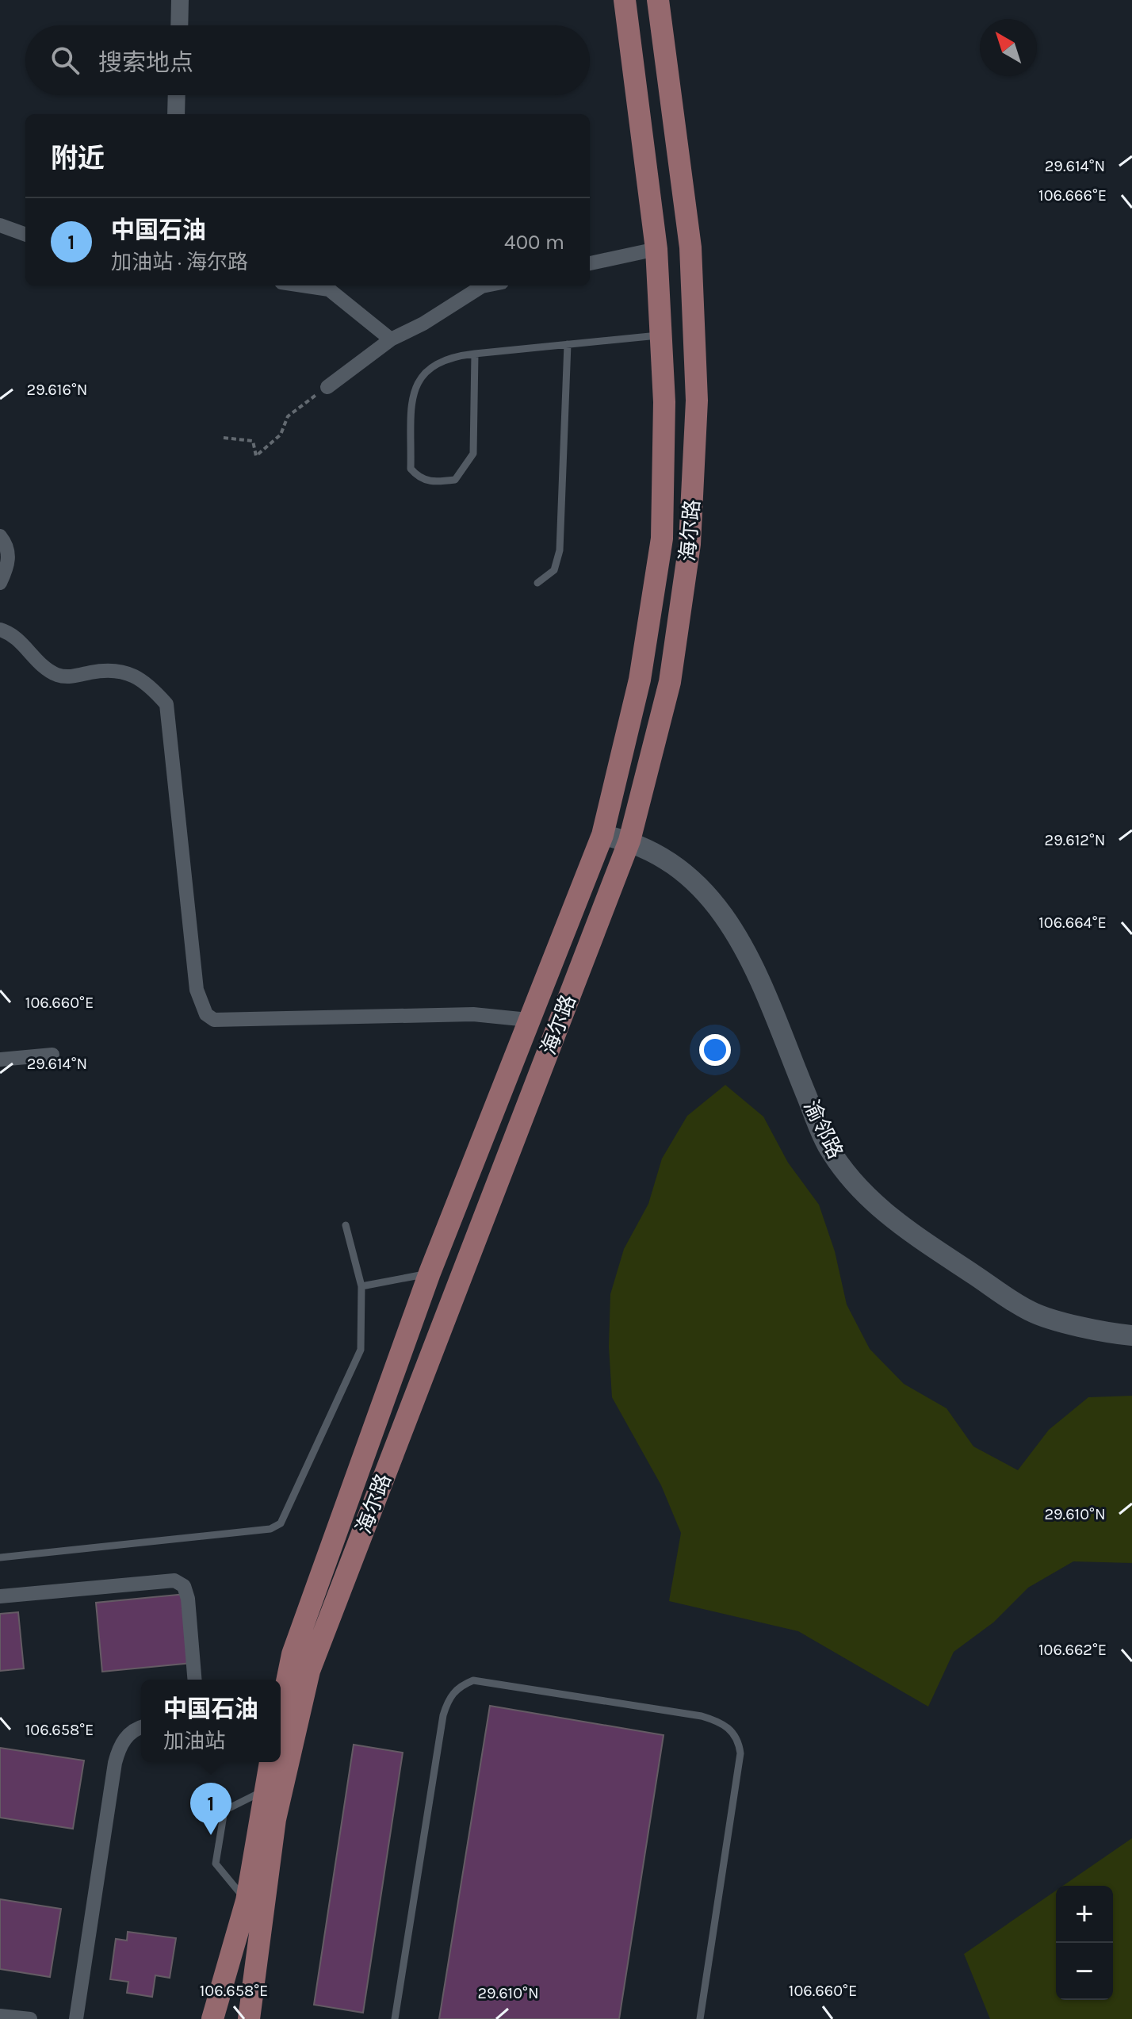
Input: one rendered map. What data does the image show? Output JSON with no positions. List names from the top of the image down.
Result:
{
  "streets": {
    "main road": ["海尔路", "渝邻路"]
  },
  "crossings": [
    ["海尔路", "渝邻路"]
  ],
  "north": "top left",
  "page": {
    "search": "搜索地点",
    "heading": "附近",
    "list": [
      {
        "mark": "1",
        "name": "中国石油",
        "note": "加油站 · 海尔路",
        "value": "400 m"
      }
    ],
    "popup": ["中国石油", "加油站"],
    "pins": "1",
    "map_buttons": ["+", "−"]
  },
  "coordinates": [
    "29.614°N",
    "106.666°E",
    "29.616°N",
    "29.612°N",
    "106.664°E",
    "106.660°E",
    "29.610°N",
    "106.662°E",
    "106.658°E"
  ]
}
